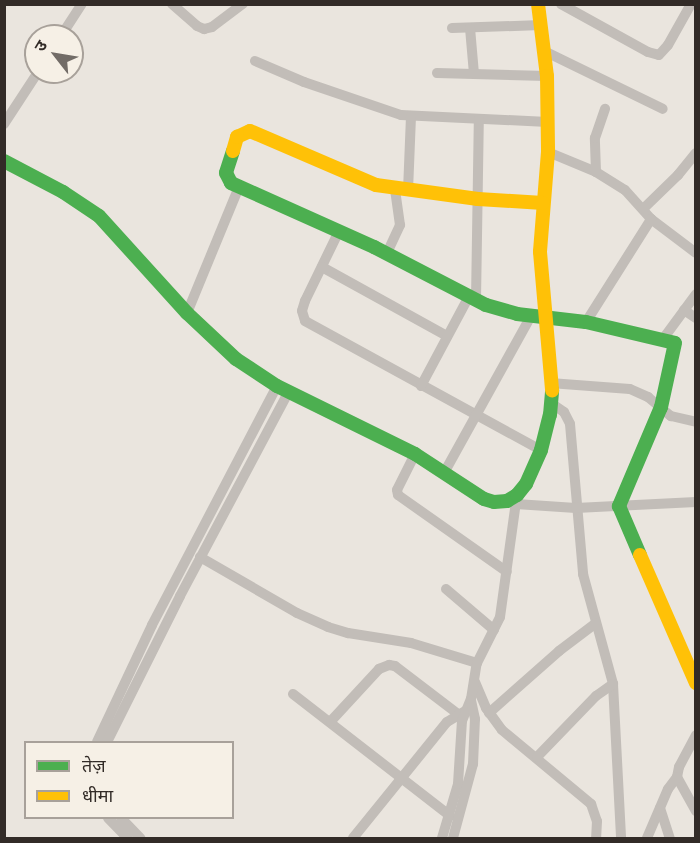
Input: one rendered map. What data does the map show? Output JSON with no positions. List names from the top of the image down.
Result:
{
  "legend": ["तेज़", "धीमा"],
  "north": "top left"
}
